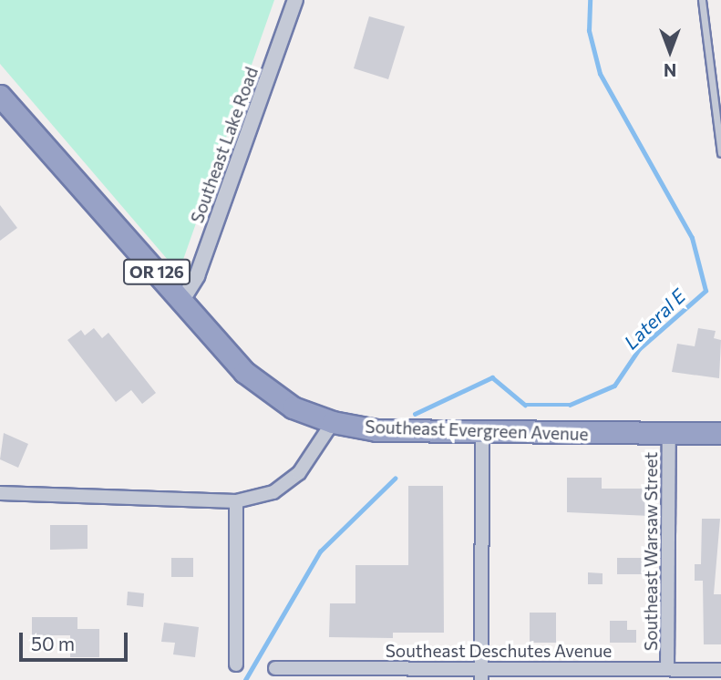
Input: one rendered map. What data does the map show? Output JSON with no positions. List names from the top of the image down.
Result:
{
  "streets": {
    "highway": ["OR 126", "Southeast Evergreen Avenue"],
    "street": ["Southeast Lake Road", "Southeast Warsaw Street", "Southeast Deschutes Avenue"]
  },
  "crossings": [
    ["Southeast Lake Road", "OR 126"],
    ["OR 126", "Southeast Evergreen Avenue"],
    ["Southeast Evergreen Avenue", "Southeast Warsaw Street"],
    ["Southeast Warsaw Street", "Southeast Deschutes Avenue"]
  ],
  "water": ["Lateral E"],
  "scale_bar": "50 m",
  "north": "bottom"
}
